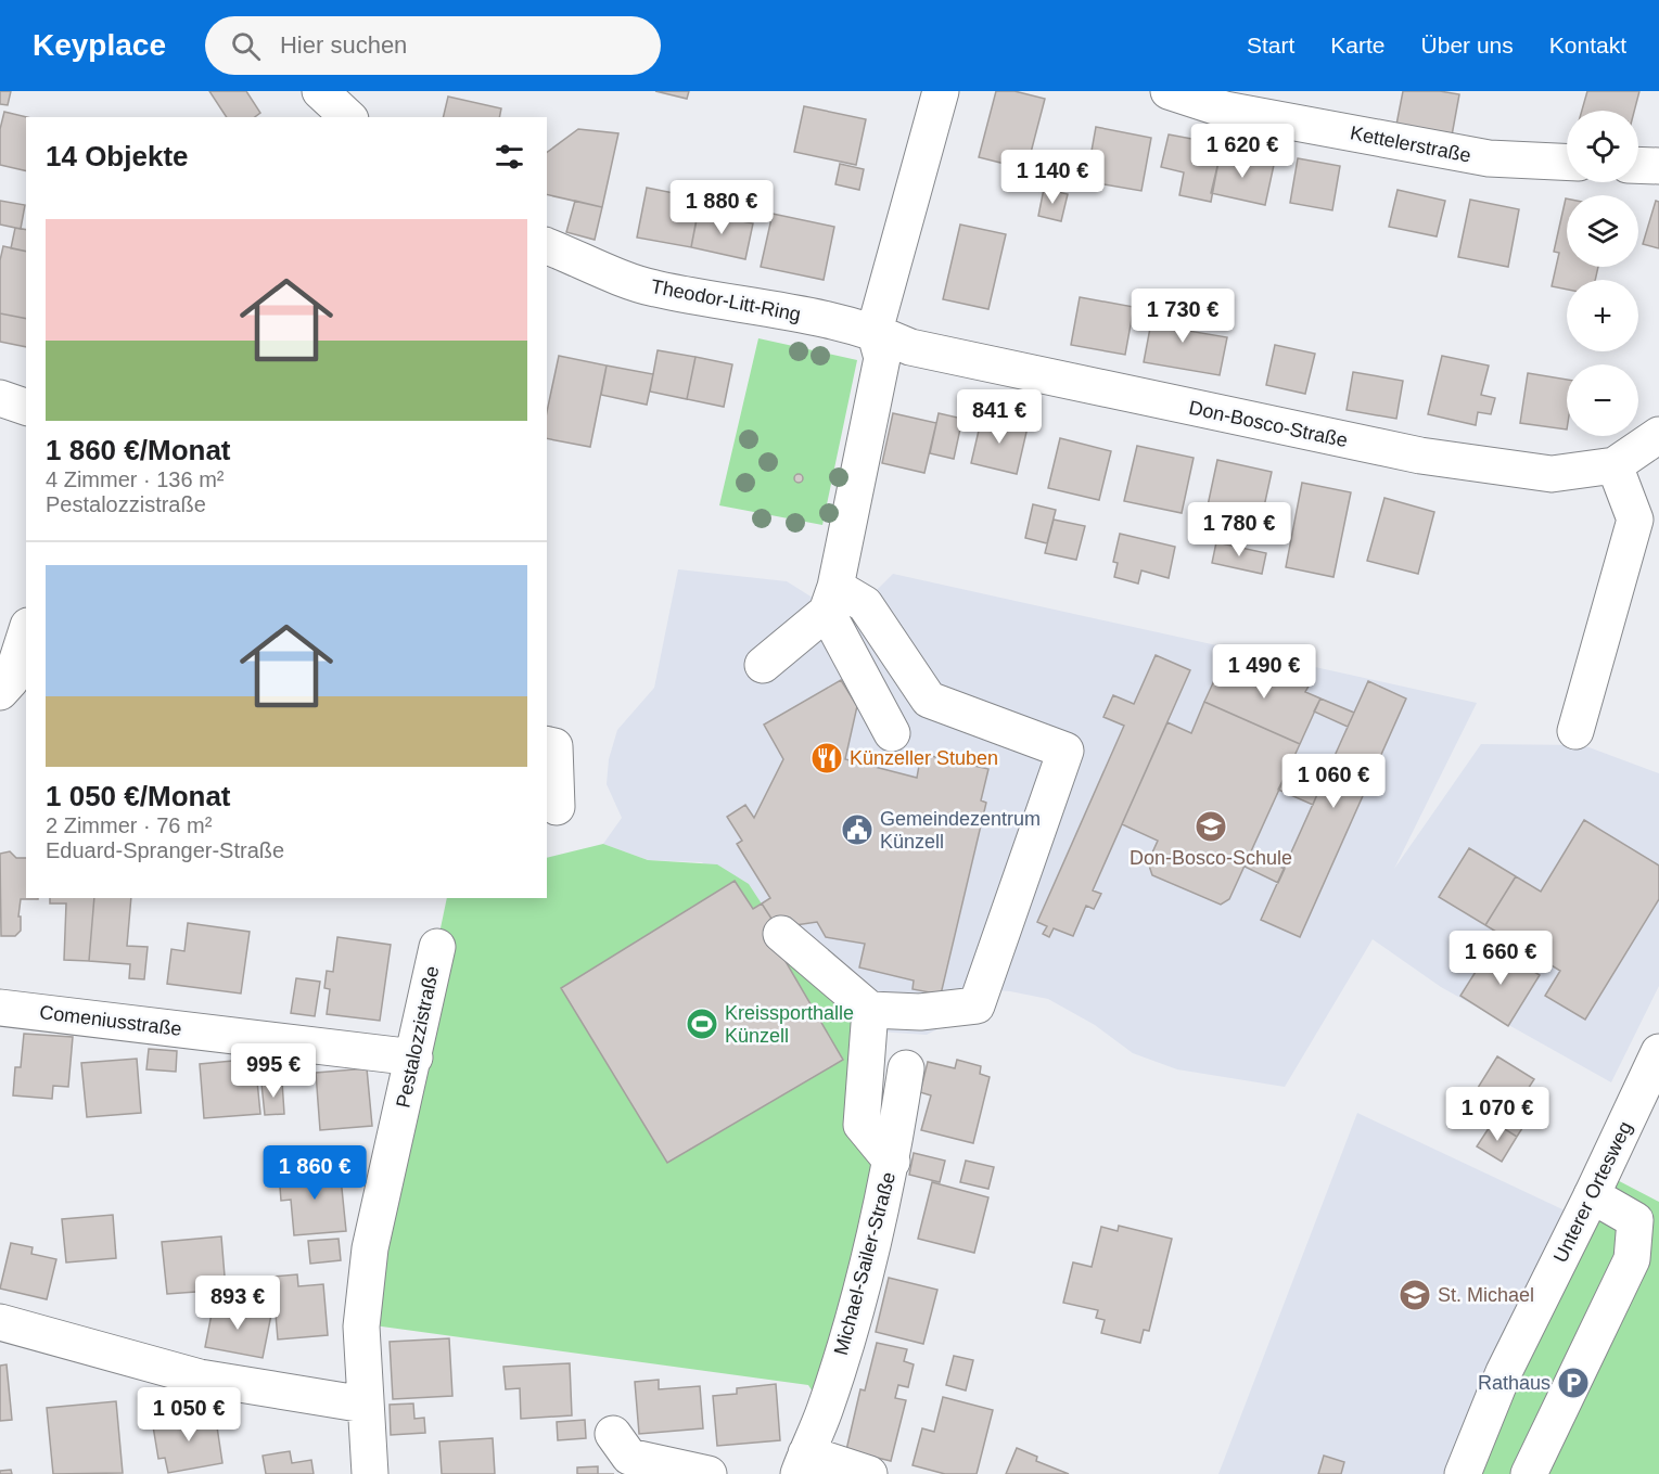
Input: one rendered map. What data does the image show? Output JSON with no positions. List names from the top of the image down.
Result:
{
  "streets": {
    "street": [
      "Kettelerstraße",
      "Theodor-Litt-Ring",
      "Don-Bosco-Straße",
      "Comeniusstraße",
      "Pestalozzistraße",
      "Unterer Ortesweg",
      "Michael-Sailer-Straße"
    ]
  },
  "crossings": [
    ["Theodor-Litt-Ring", "Don-Bosco-Straße"],
    ["Comeniusstraße", "Pestalozzistraße"]
  ],
  "places": {
    "restaurant": ["Künzeller Stuben"],
    "school or university": ["Don-Bosco-Schule", "St. Michael"],
    "public building": ["Gemeindezentrum Künzell"],
    "sports": ["Kreissporthalle Künzell"],
    "parking": ["Rathaus"]
  },
  "page": {
    "header": "Keyplace",
    "search": "Hier suchen",
    "nav": [
      "Start",
      "Karte",
      "Über uns",
      "Kontakt"
    ],
    "map_buttons": ["+", "−"],
    "heading": "14 Objekte",
    "price": [
      "1 620 €",
      "1 140 €",
      "1 880 €",
      "1 730 €",
      "841 €",
      "1 780 €",
      "1 490 €",
      "1 060 €",
      "1 660 €",
      "995 €",
      "1 070 €",
      "1 860 €",
      "893 €",
      "1 050 €"
    ],
    "list": [
      {
        "name": "1 860 €/Monat",
        "note": "4 Zimmer · 136 m² · Pestalozzistraße"
      },
      {
        "name": "1 050 €/Monat",
        "note": "2 Zimmer · 76 m² · Eduard-Spranger-Straße"
      }
    ]
  }
}
